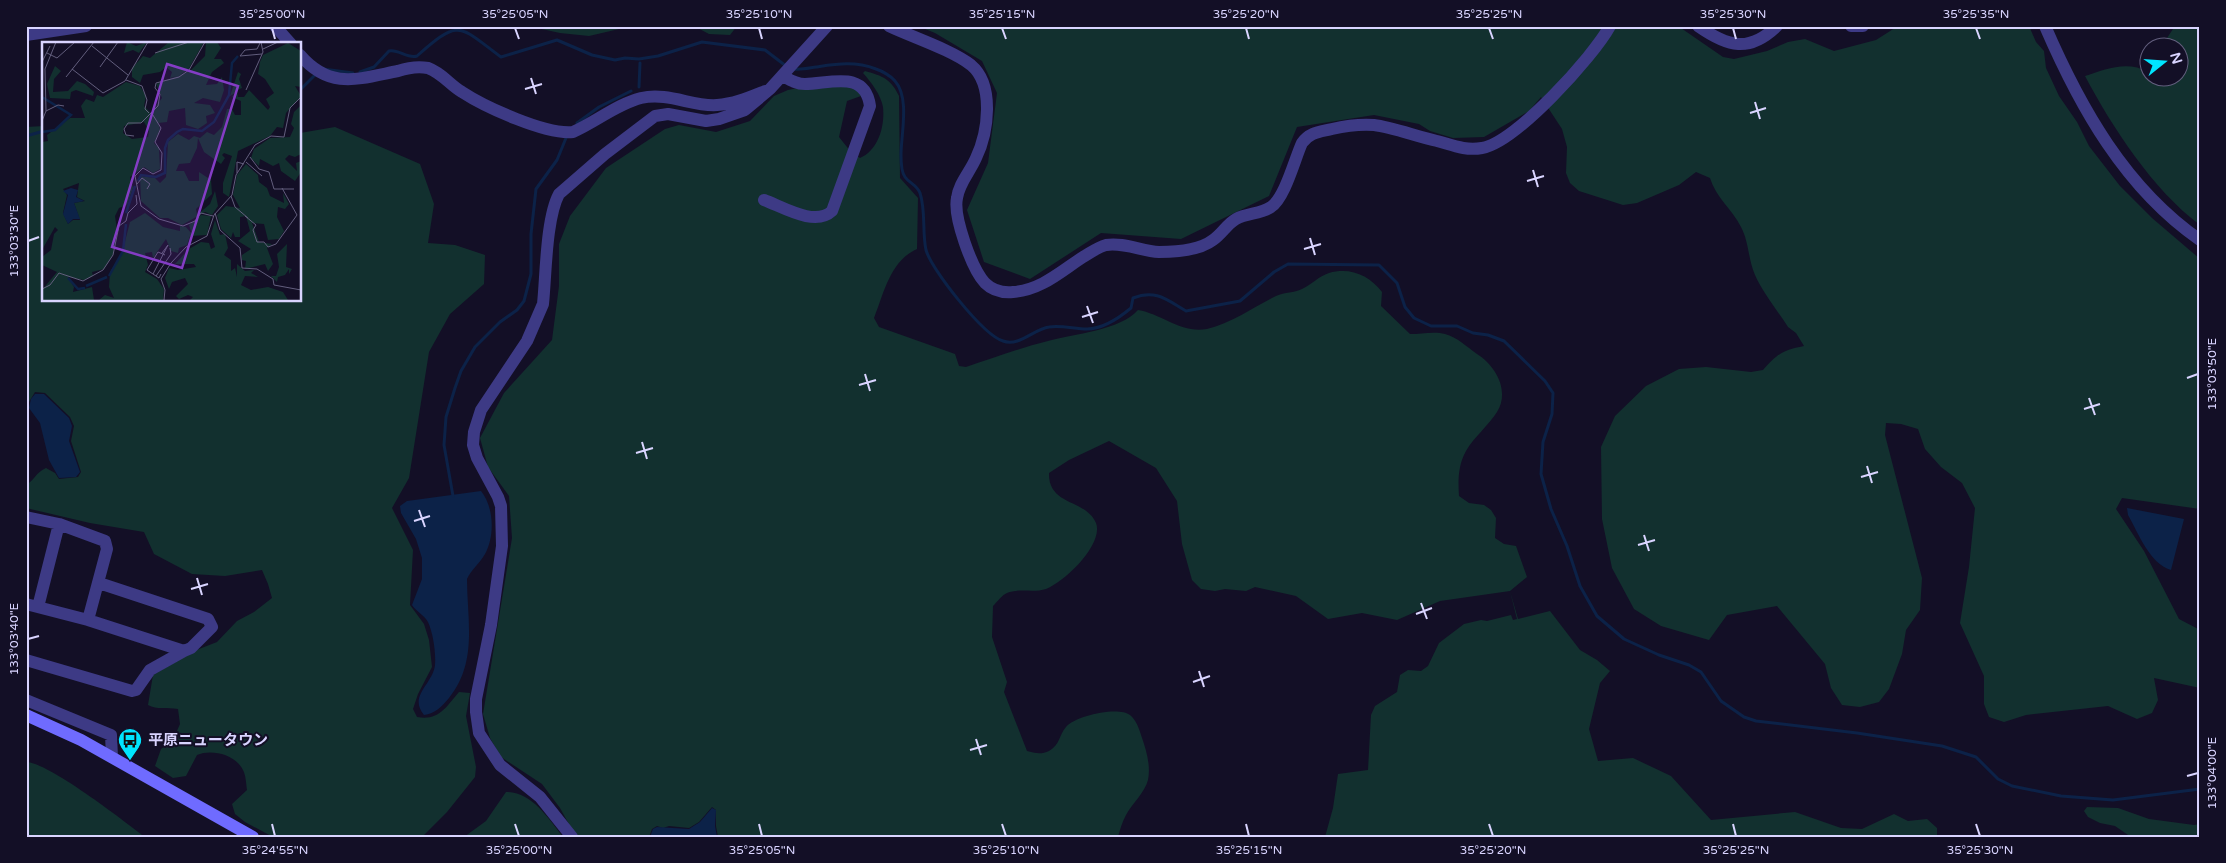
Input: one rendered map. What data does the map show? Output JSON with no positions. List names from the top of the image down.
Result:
{
  "places": {
    "bus stop": ["平原ニュータウン"]
  },
  "north": "right",
  "coordinates": [
    "35°25'00\"N",
    "35°25'05\"N",
    "35°25'10\"N",
    "35°25'15\"N",
    "35°25'20\"N",
    "35°25'25\"N",
    "35°25'30\"N",
    "35°25'35\"N",
    "133°03'30\"E",
    "133°03'50\"E",
    "133°03'40\"E",
    "133°04'00\"E",
    "35°24'55\"N"
  ]
}
